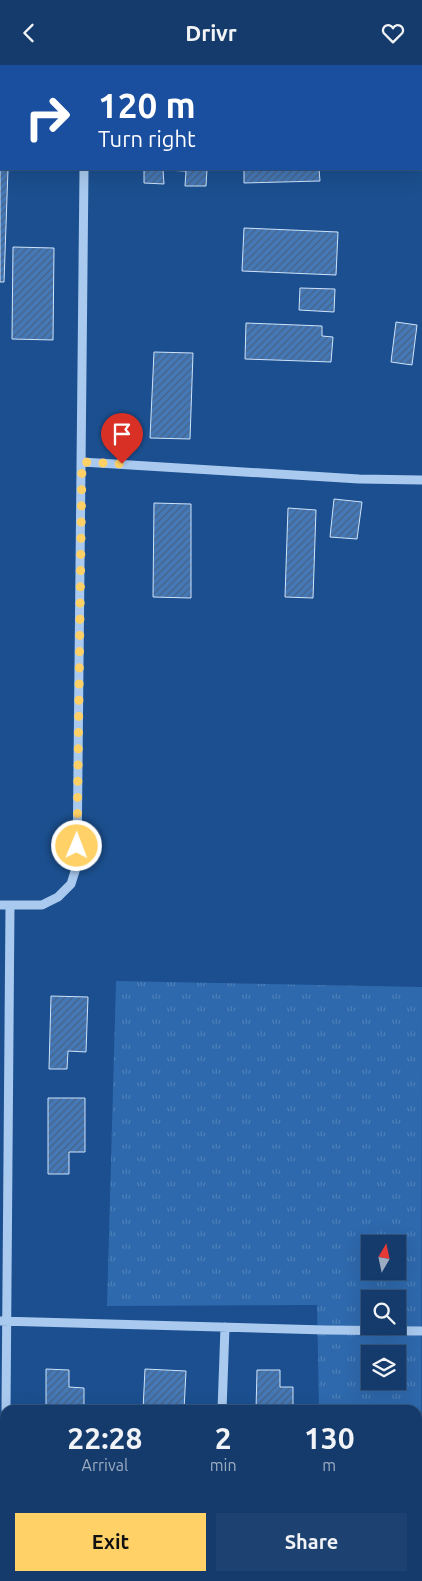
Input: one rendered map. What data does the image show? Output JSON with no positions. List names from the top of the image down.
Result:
{
  "north": "top",
  "page": {
    "header": "Drivr",
    "turn": ["120 m", "Turn right"],
    "eta": [
      "22:28",
      "Arrival",
      "2",
      "min",
      "130",
      "m"
    ],
    "buttons": ["Exit", "Share"]
  }
}
